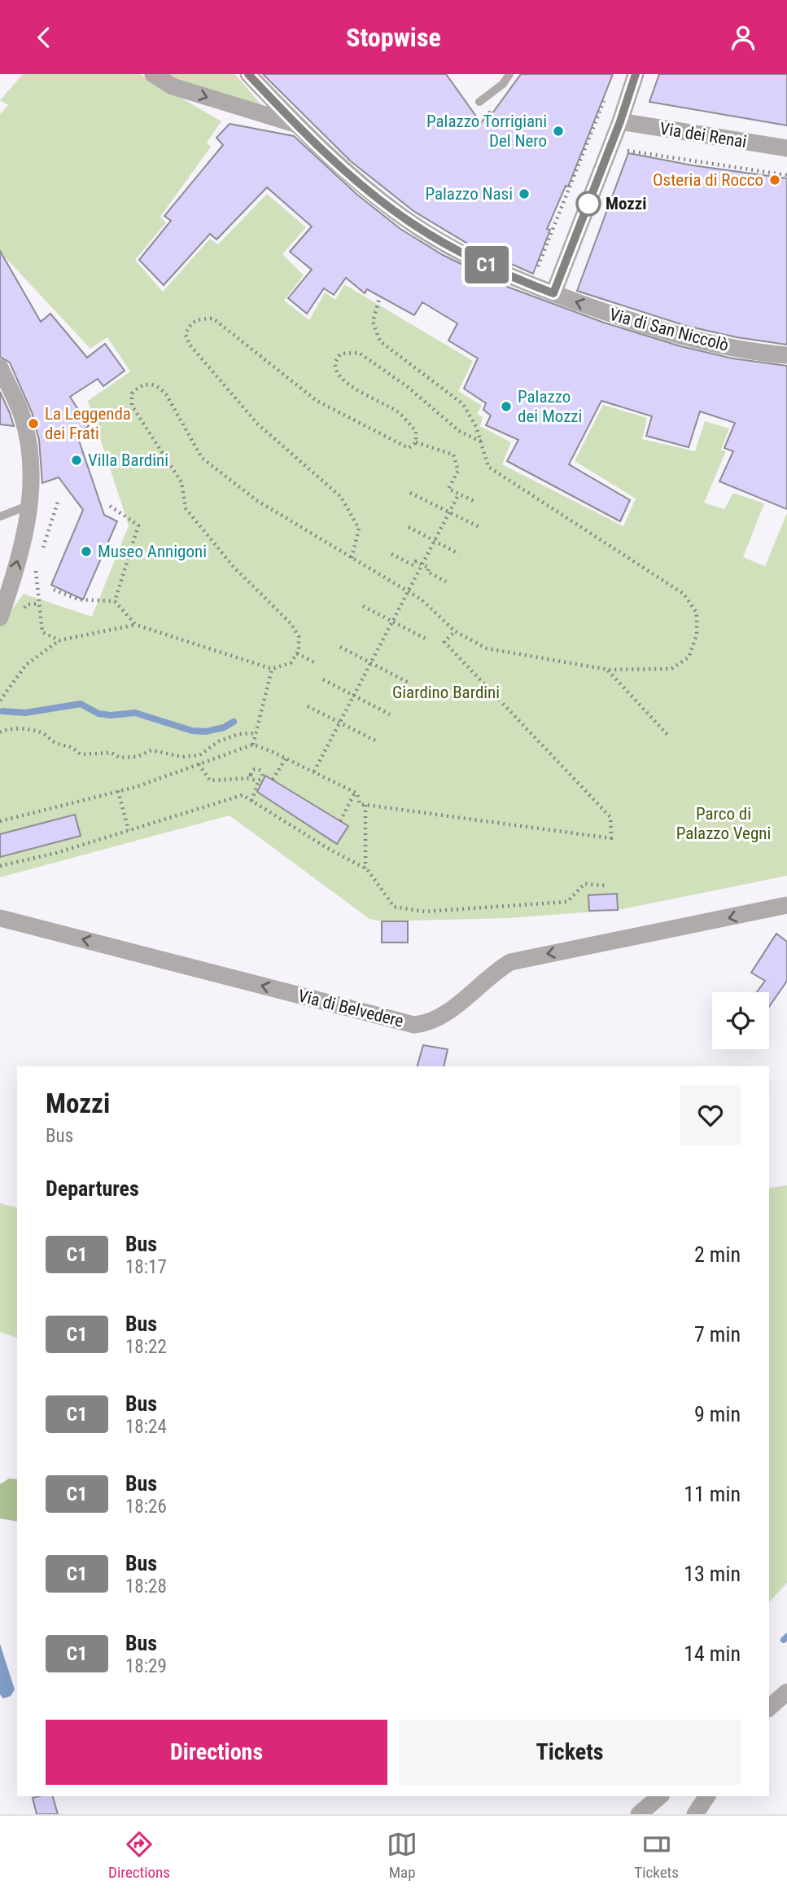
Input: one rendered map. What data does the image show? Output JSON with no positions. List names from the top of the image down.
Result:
{
  "streets": {
    "street": ["Via dei Renai", "Via di San Niccolò", "Via di Belvedere"]
  },
  "one_way": ["Via di San Niccolò", "Via di Belvedere"],
  "parks": ["Giardino Bardini", "Parco di Palazzo Vegni"],
  "places": [
    "Palazzo Torrigiani Del Nero",
    "Osteria di Rocco",
    "Palazzo Nasi",
    "Mozzi",
    "Palazzo dei Mozzi",
    "La Leggenda dei Frati",
    "Villa Bardini",
    "Museo Annigoni"
  ],
  "lines": ["bus line C1"],
  "page": {
    "header": "Stopwise",
    "on_map": "C1",
    "heading": [
      ["Mozzi", "Bus"],
      "Departures"
    ],
    "list": [
      {
        "mark": "C1",
        "name": "Bus",
        "note": "18:17",
        "value": "2 min"
      },
      {
        "mark": "C1",
        "name": "Bus",
        "note": "18:22",
        "value": "7 min"
      },
      {
        "mark": "C1",
        "name": "Bus",
        "note": "18:24",
        "value": "9 min"
      },
      {
        "mark": "C1",
        "name": "Bus",
        "note": "18:26",
        "value": "11 min"
      },
      {
        "mark": "C1",
        "name": "Bus",
        "note": "18:28",
        "value": "13 min"
      },
      {
        "mark": "C1",
        "name": "Bus",
        "note": "18:29",
        "value": "14 min"
      }
    ],
    "buttons": ["Directions", "Tickets"],
    "tabs": ["Directions", "Map", "Tickets"]
  }
}
